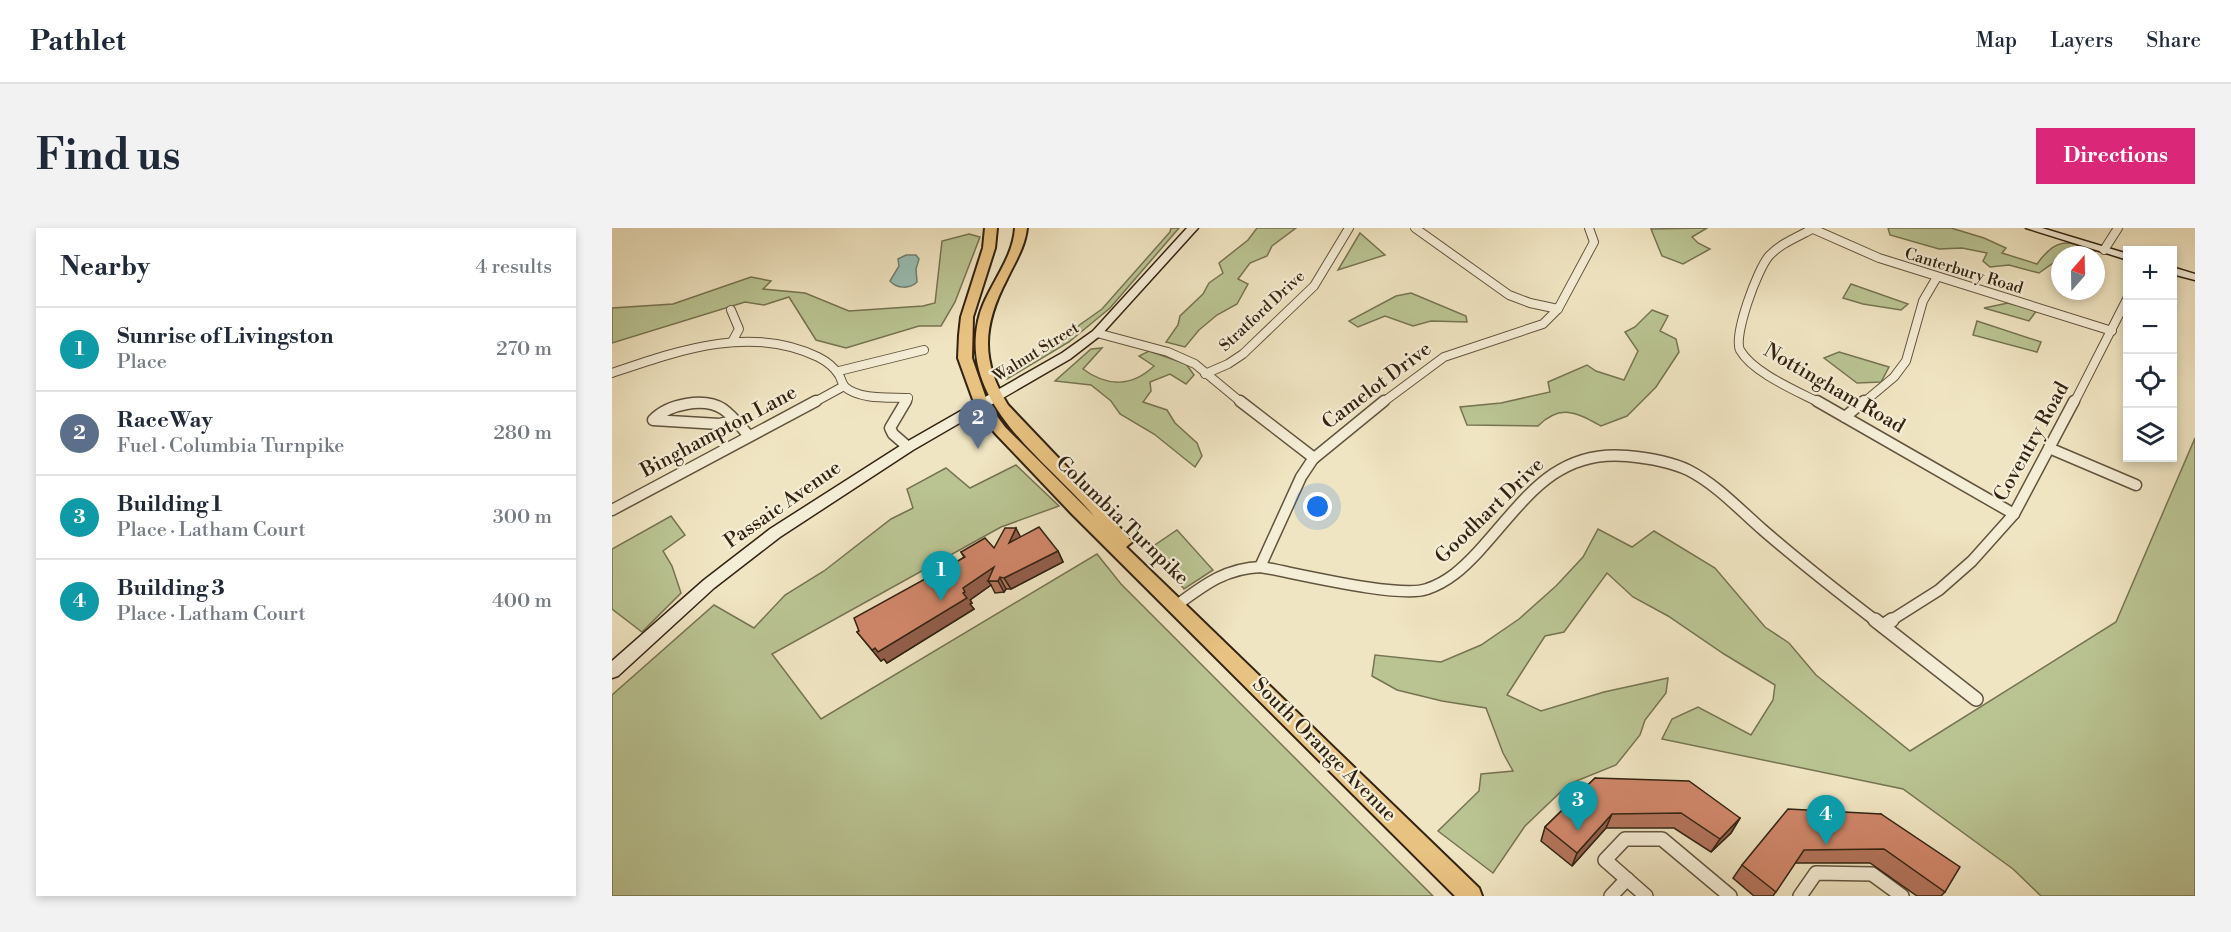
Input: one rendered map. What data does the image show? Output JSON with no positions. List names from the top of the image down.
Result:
{
  "streets": {
    "main road": ["Columbia Turnpike", "South Orange Avenue"],
    "street": [
      "Canterbury Road",
      "Stratford Drive",
      "Walnut Street",
      "Camelot Drive",
      "Nottingham Road",
      "Binghampton Lane",
      "Coventry Road",
      "Passaic Avenue",
      "Goodhart Drive"
    ]
  },
  "crossings": [
    ["Canterbury Road", "Nottingham Road"],
    ["Canterbury Road", "Coventry Road"],
    ["Walnut Street", "Passaic Avenue"],
    ["Walnut Street", "Columbia Turnpike"],
    ["Camelot Drive", "Goodhart Drive"],
    ["Nottingham Road", "Coventry Road"],
    ["Coventry Road", "Goodhart Drive"],
    ["Passaic Avenue", "Columbia Turnpike"],
    ["Goodhart Drive", "Columbia Turnpike"],
    ["Goodhart Drive", "South Orange Avenue"],
    ["Columbia Turnpike", "South Orange Avenue"]
  ],
  "north": "top",
  "page": {
    "header": "Pathlet",
    "nav": ["Map", "Layers", "Share"],
    "buttons": "Directions",
    "title": "Find us",
    "heading": ["Nearby", "4 results"],
    "map_buttons": ["+", "−"],
    "list": [
      {
        "mark": "1",
        "name": "Sunrise of Livingston",
        "note": "Place",
        "value": "270 m"
      },
      {
        "mark": "2",
        "name": "RaceWay",
        "note": "Fuel · Columbia Turnpike",
        "value": "280 m"
      },
      {
        "mark": "3",
        "name": "Building 1",
        "note": "Place · Latham Court",
        "value": "300 m"
      },
      {
        "mark": "4",
        "name": "Building 3",
        "note": "Place · Latham Court",
        "value": "400 m"
      }
    ],
    "pins": [
      "2",
      "1",
      "3",
      "4"
    ]
  }
}
